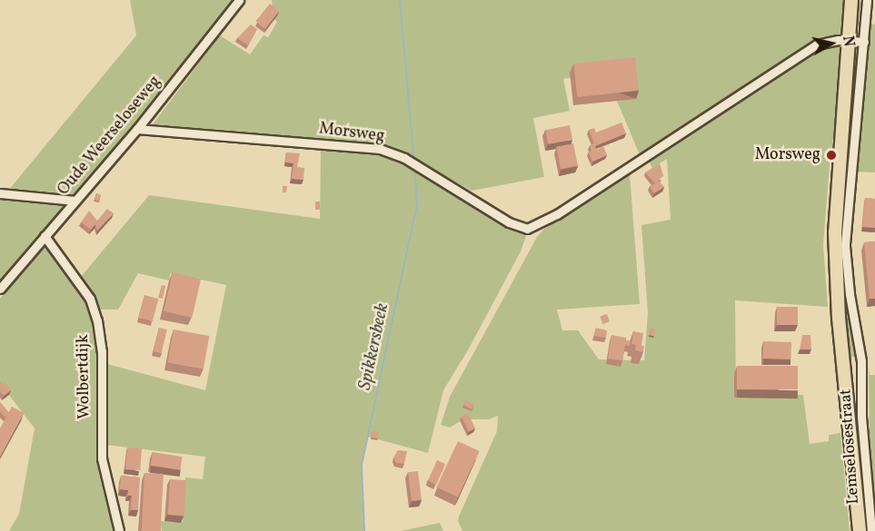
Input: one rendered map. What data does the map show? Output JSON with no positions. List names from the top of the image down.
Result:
{
  "streets": {
    "street": [
      "Morsweg",
      "Oude Weerseloseweg",
      "Wolbertdijk",
      "Lemselosestraat"
    ]
  },
  "crossings": [
    ["Morsweg", "Oude Weerseloseweg"],
    ["Oude Weerseloseweg", "Wolbertdijk"]
  ],
  "water": ["Spikkersbeek"],
  "places": ["Morsweg"],
  "north": "right"
}
